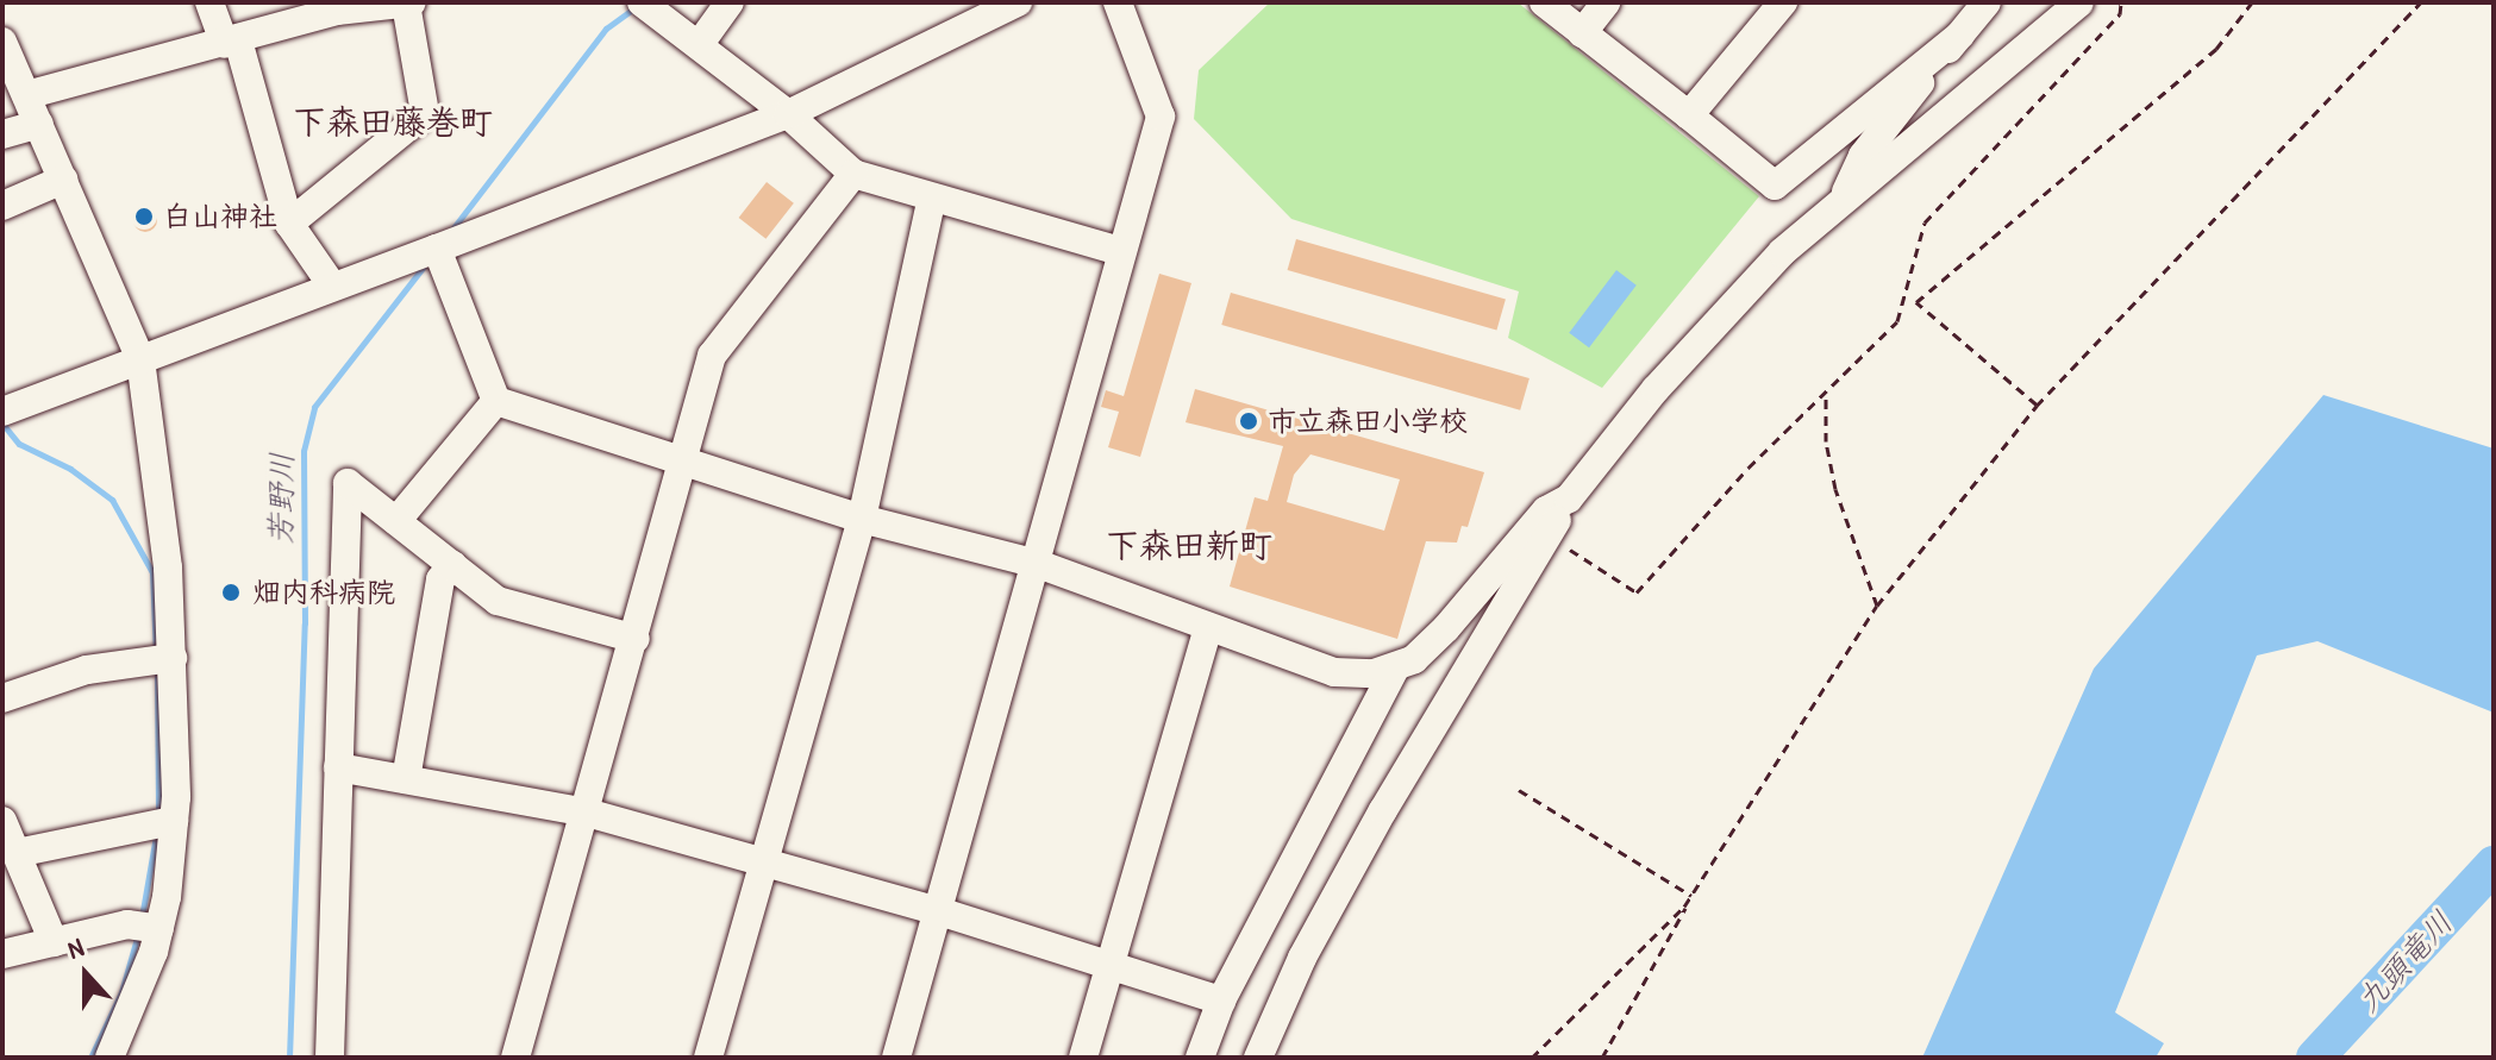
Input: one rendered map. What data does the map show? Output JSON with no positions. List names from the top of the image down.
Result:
{
  "districts": ["下森田藤巻町", "下森田新町"],
  "water": ["芳野川", "九頭竜川"],
  "places": ["白山神社", "市立森田小学校", "畑内科病院"],
  "north": "top"
}
